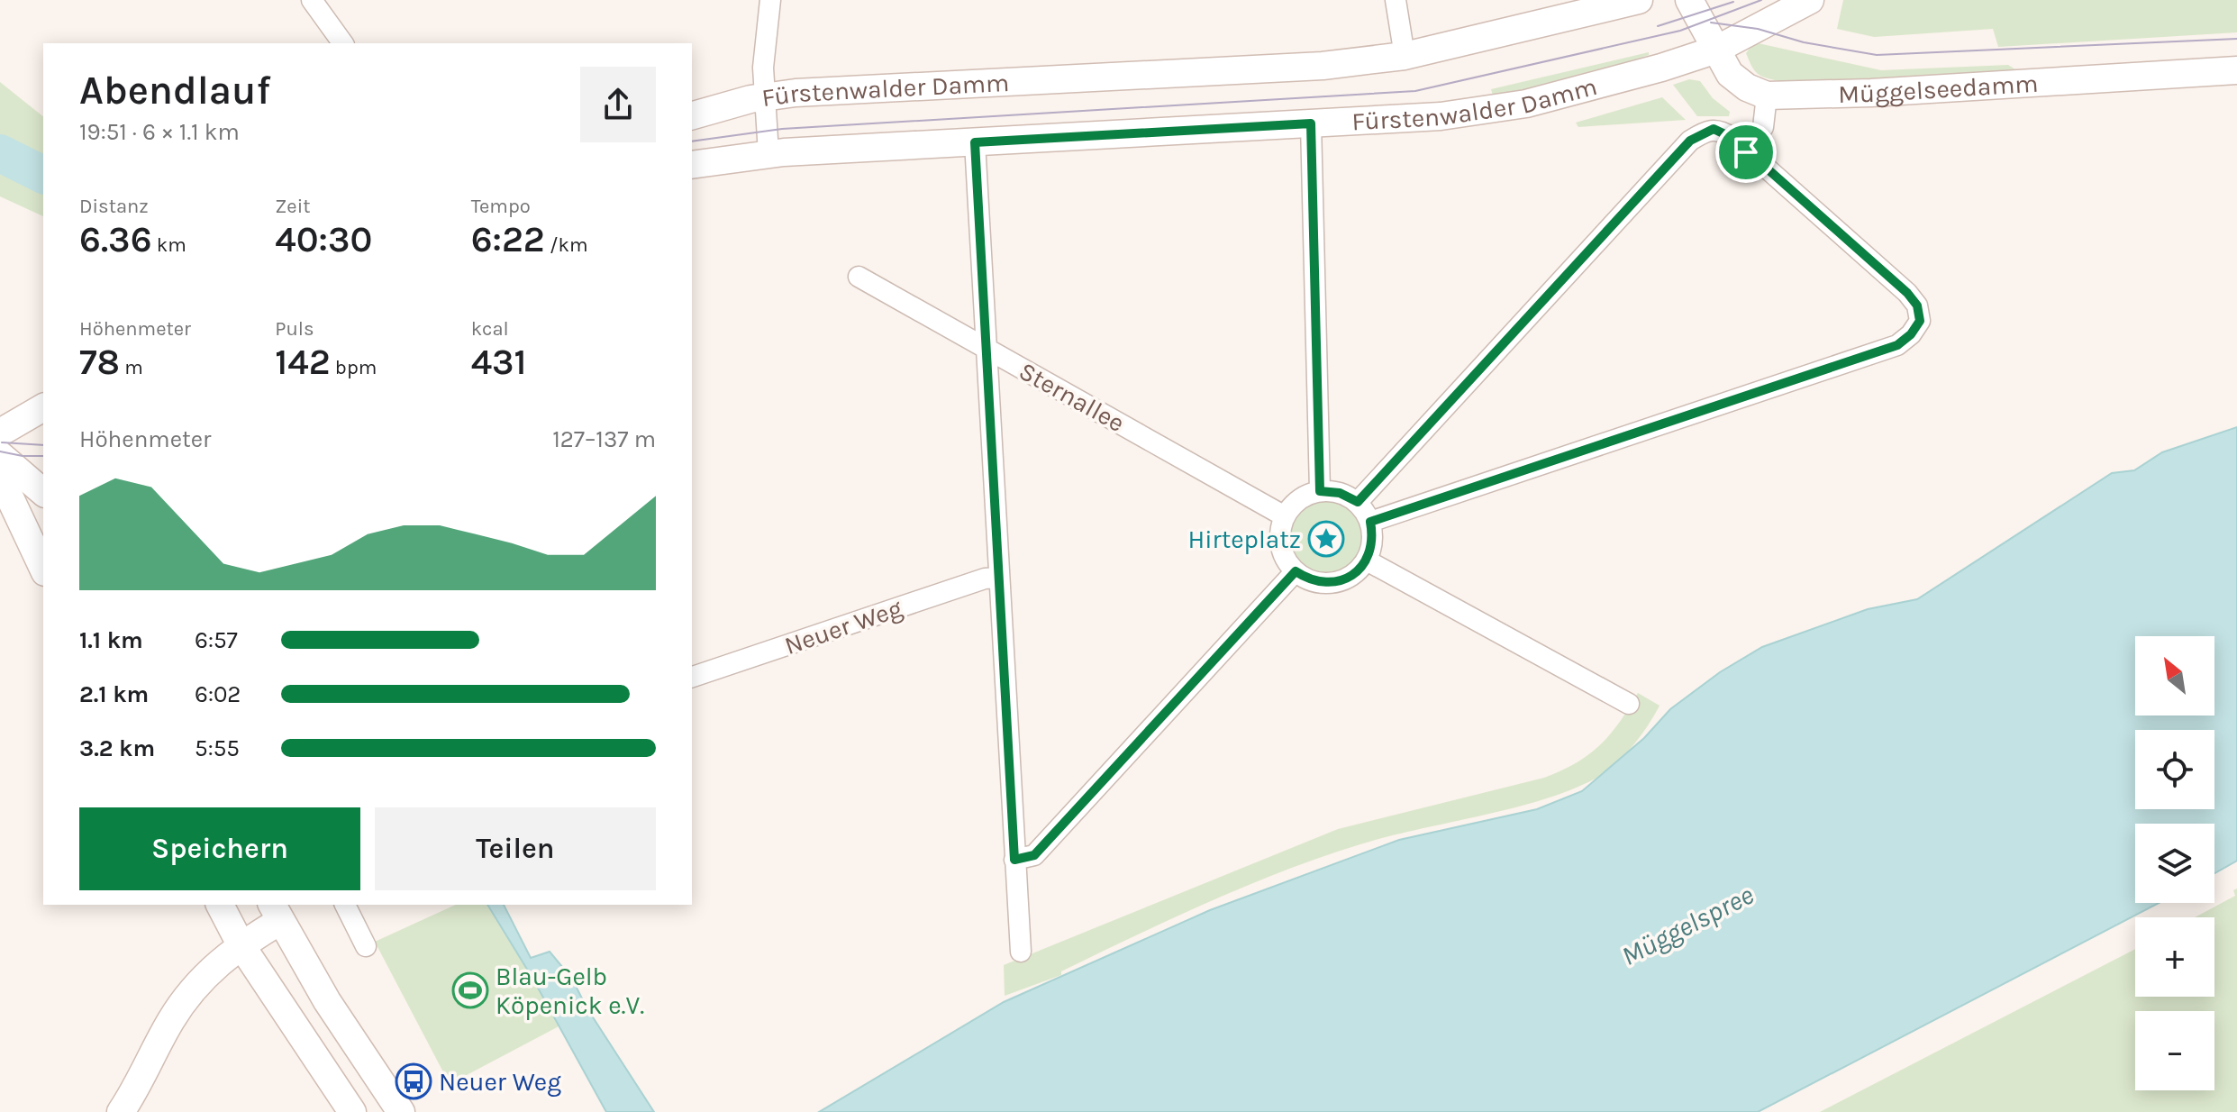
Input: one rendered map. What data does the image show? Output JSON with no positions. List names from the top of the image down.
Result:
{
  "streets": {
    "main road": ["Müggelseedamm", "Fürstenwalder Damm"],
    "street": ["Sternallee", "Neuer Weg"]
  },
  "crossings": [
    ["Müggelseedamm", "Fürstenwalder Damm"]
  ],
  "water": ["Müggelspree"],
  "places": {
    "place": ["Hirteplatz"],
    "sports": ["Blau-Gelb Köpenick e.V."],
    "bus stop": ["Neuer Weg"]
  },
  "north": "top left",
  "page": {
    "heading": ["Abendlauf", "19:51 · 6 × 1.1 km"],
    "stats": [
      ["Distanz", "6.36 km"],
      ["Zeit", "40:30"],
      ["Tempo", "6:22 /km"],
      ["Höhenmeter", "78 m"],
      ["Puls", "142 bpm"],
      ["kcal", "431"]
    ],
    "chart": ["Höhenmeter", "127–137 m"],
    "list": [
      {
        "name": "1.1 km",
        "note": "6:57"
      },
      {
        "name": "2.1 km",
        "note": "6:02"
      },
      {
        "name": "3.2 km",
        "note": "5:55"
      }
    ],
    "map_buttons": ["+", "−"],
    "buttons": ["Speichern", "Teilen"]
  }
}
